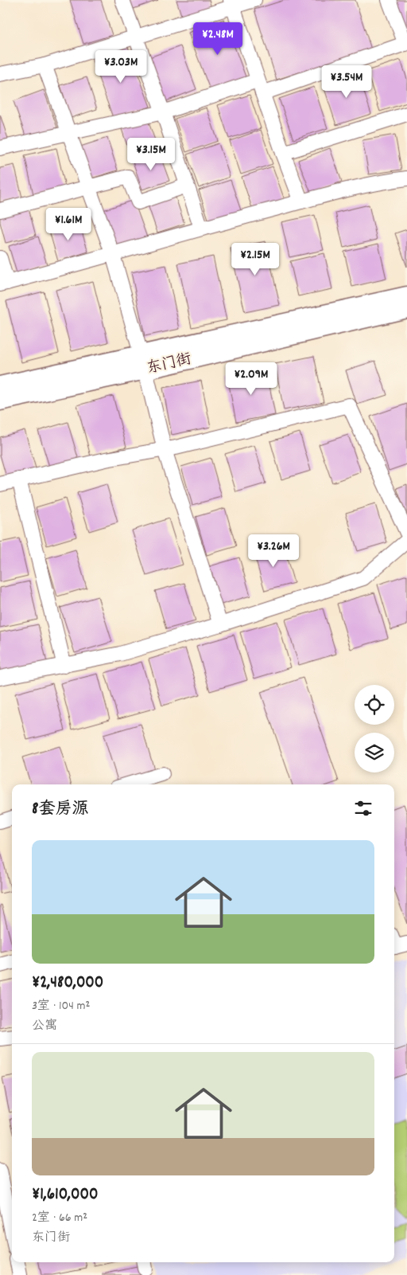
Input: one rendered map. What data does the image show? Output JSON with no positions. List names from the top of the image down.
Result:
{
  "streets": {
    "street": ["东门街"]
  },
  "page": {
    "price": [
      "¥2.48M",
      "¥3.03M",
      "¥3.54M",
      "¥3.15M",
      "¥1.61M",
      "¥2.15M",
      "¥2.09M",
      "¥3.26M"
    ],
    "heading": "8套房源",
    "list": [
      {
        "name": "¥2,480,000",
        "note": "3室 · 104 m² · 公寓"
      },
      {
        "name": "¥1,610,000",
        "note": "2室 · 66 m² · 东门街"
      }
    ]
  }
}
